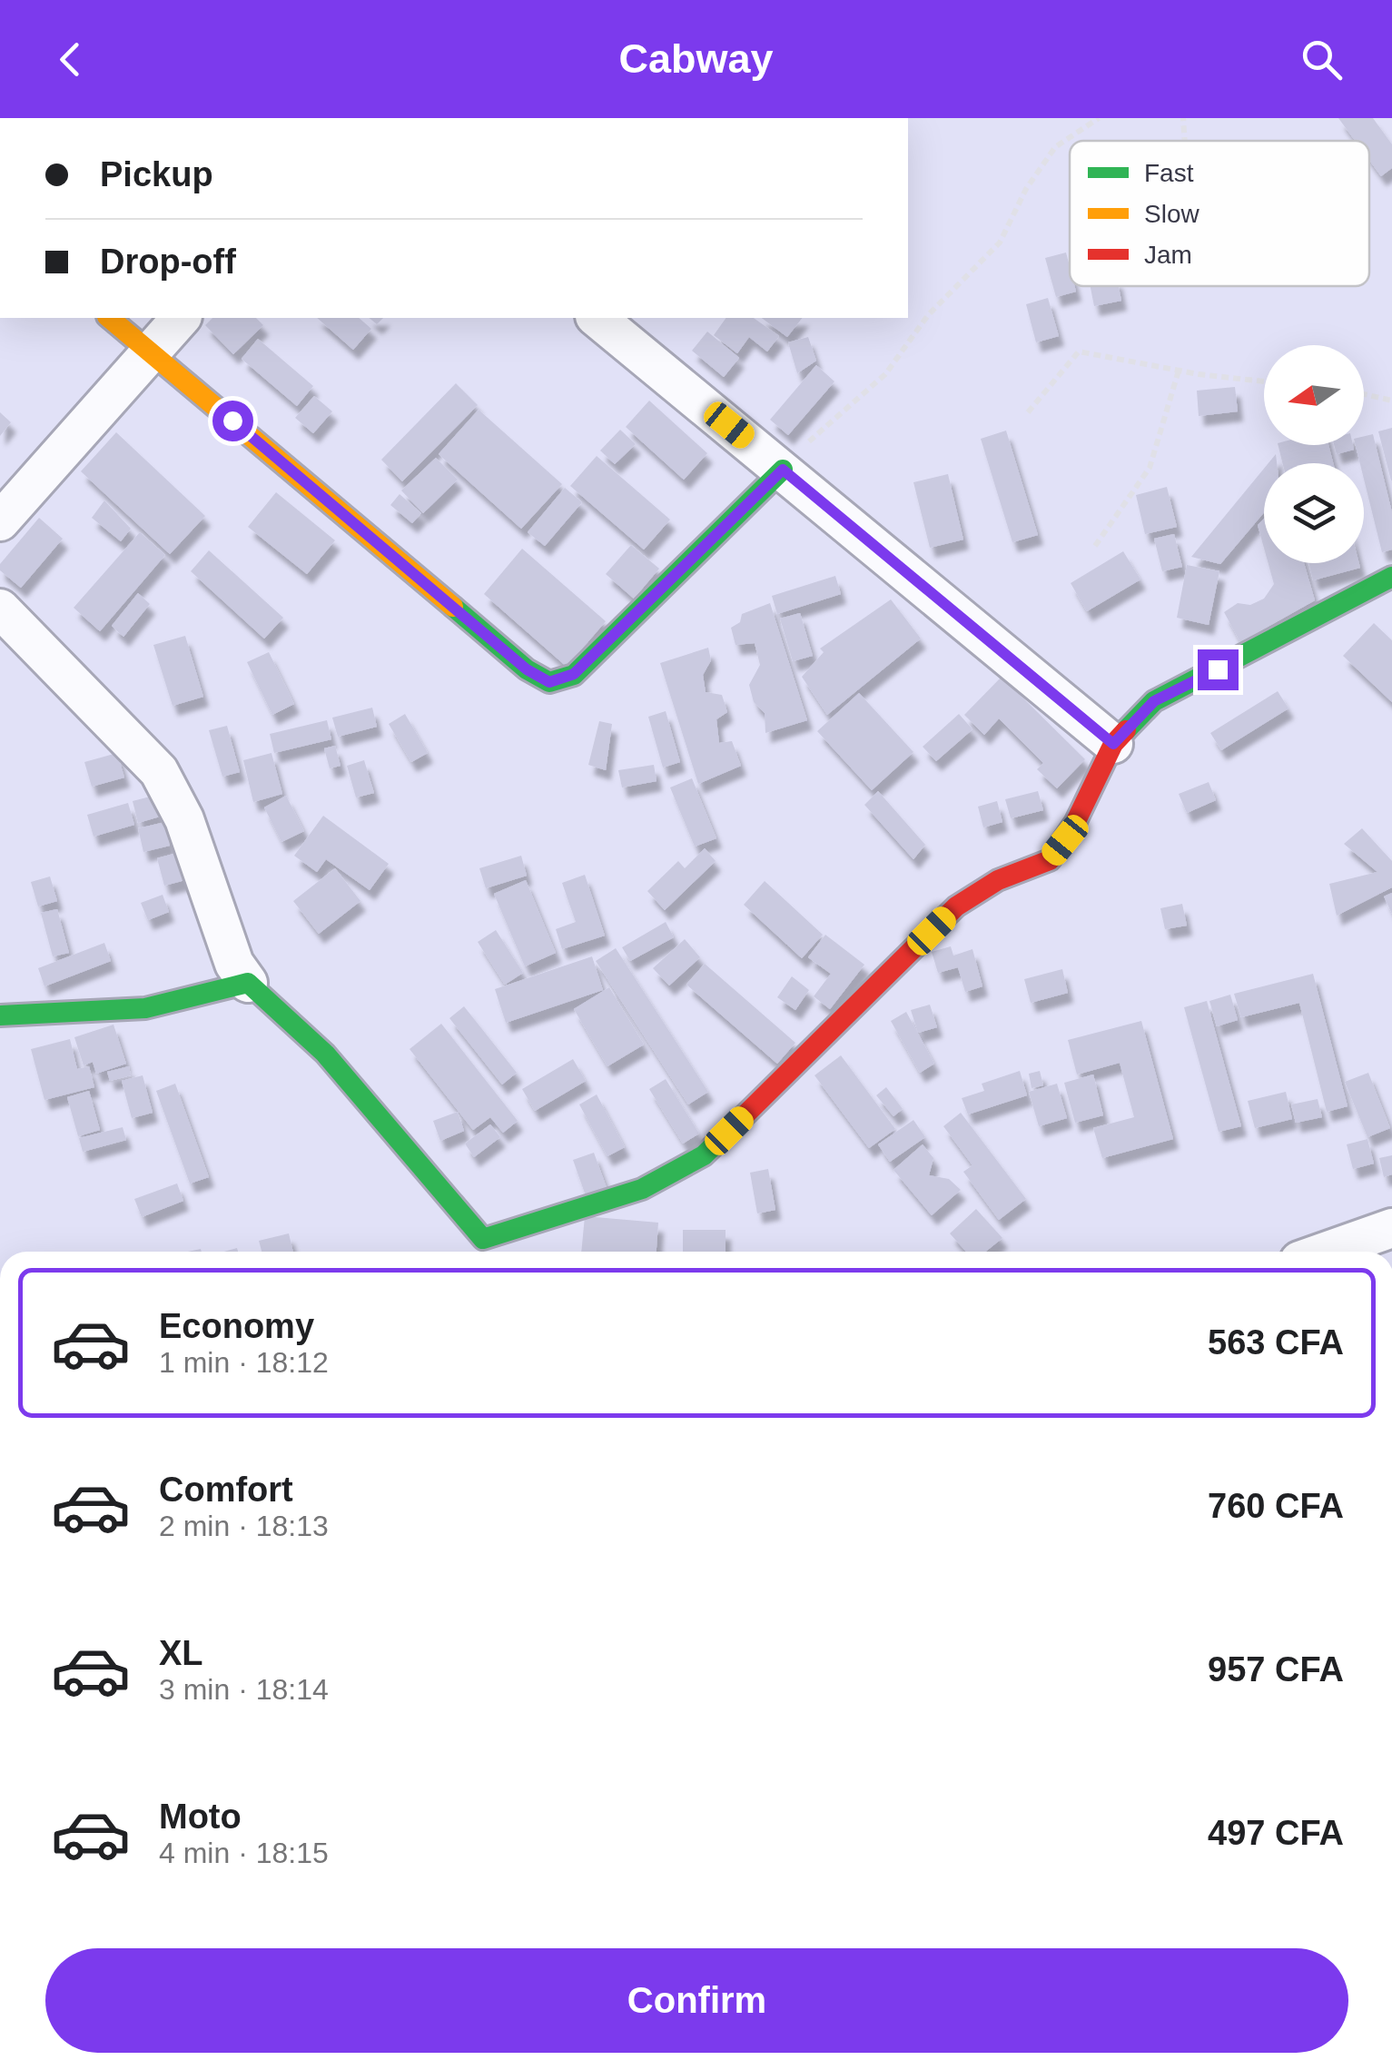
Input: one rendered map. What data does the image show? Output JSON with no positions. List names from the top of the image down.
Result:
{
  "legend": ["Fast", "Slow", "Jam"],
  "north": "left",
  "page": {
    "header": "Cabway",
    "banner": ["Pickup", "Drop-off"],
    "list": [
      {
        "name": "Economy",
        "note": "1 min · 18:12",
        "value": "563 CFA"
      },
      {
        "name": "Comfort",
        "note": "2 min · 18:13",
        "value": "760 CFA"
      },
      {
        "name": "XL",
        "note": "3 min · 18:14",
        "value": "957 CFA"
      },
      {
        "name": "Moto",
        "note": "4 min · 18:15",
        "value": "497 CFA"
      }
    ],
    "buttons": "Confirm"
  }
}
